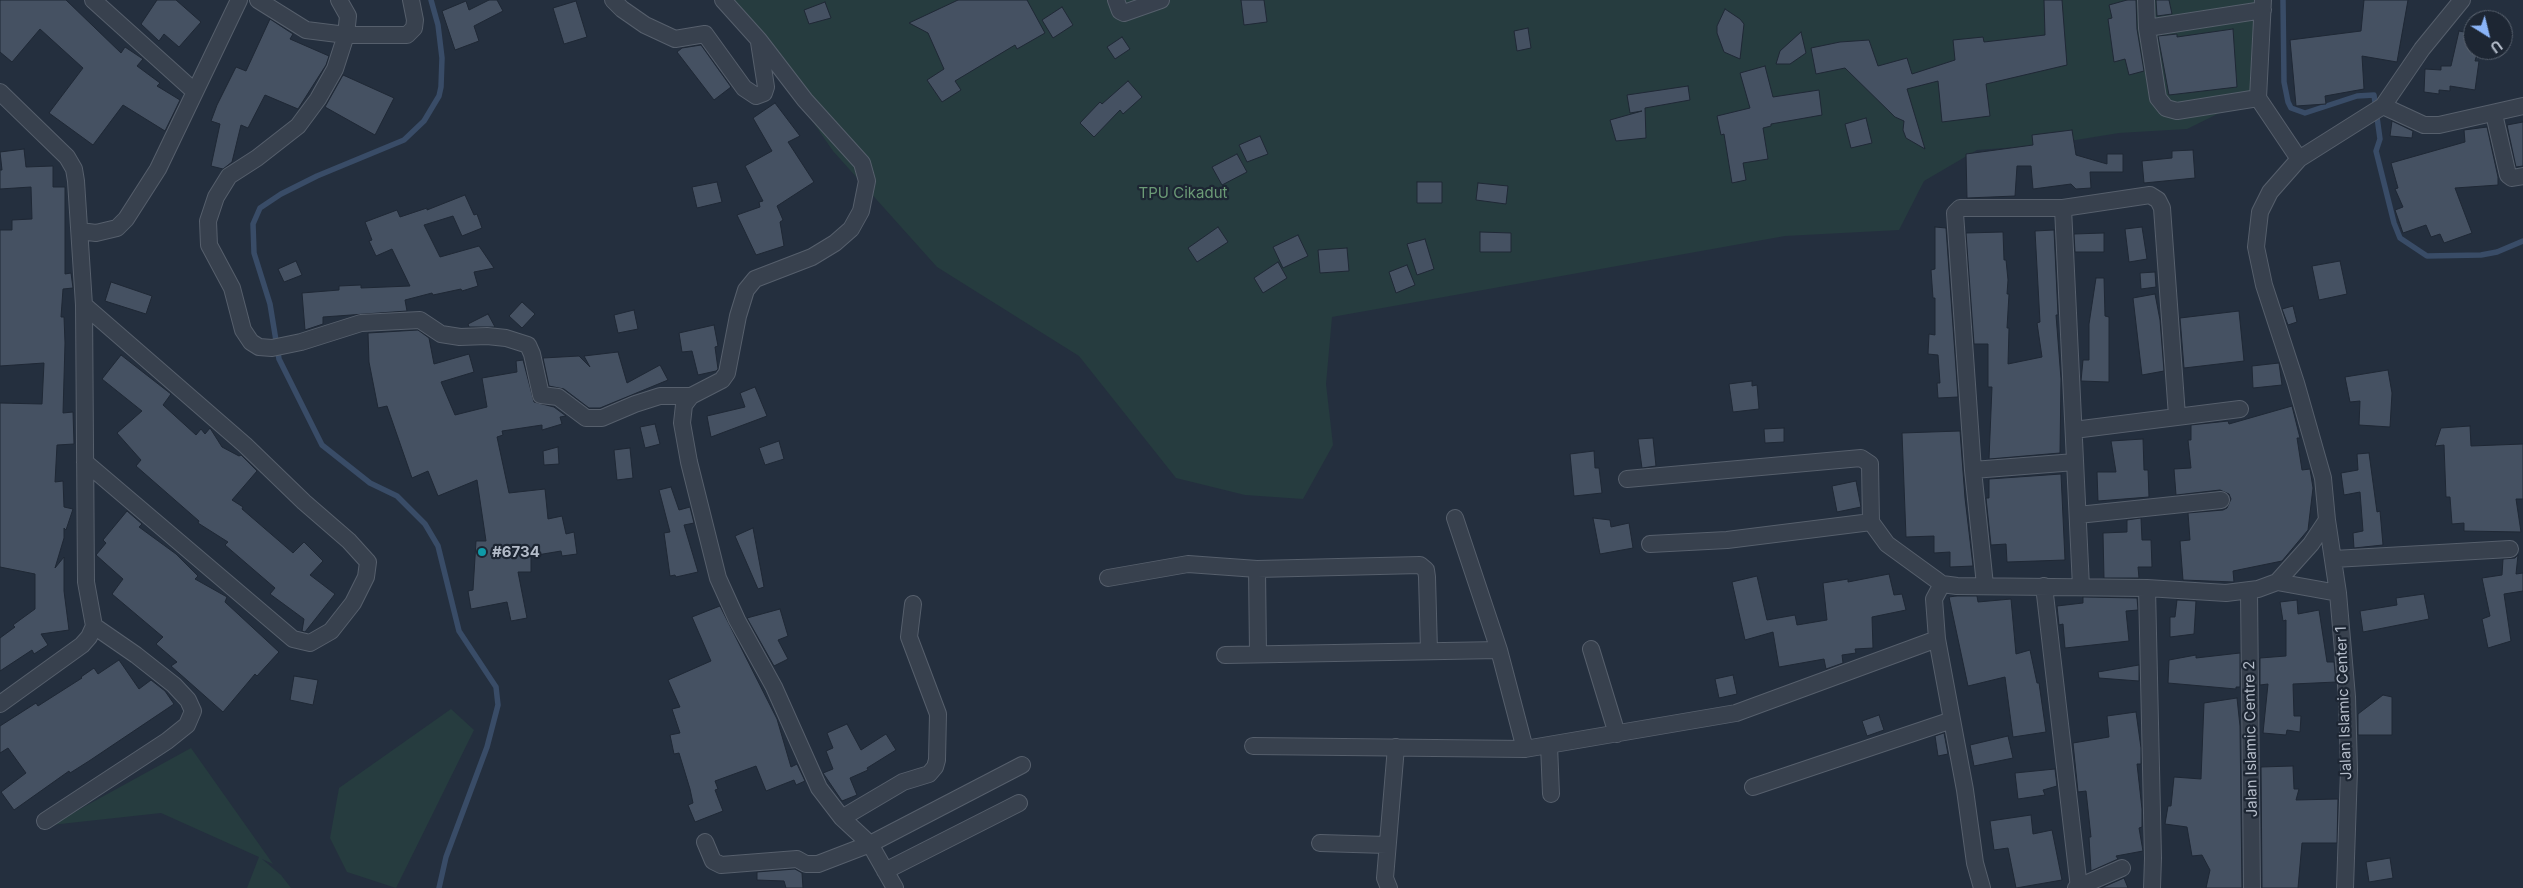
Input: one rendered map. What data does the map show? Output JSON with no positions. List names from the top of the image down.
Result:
{
  "streets": {
    "street": ["Jalan Islamic Center 1", "Jalan Islamic Centre 2"]
  },
  "parks": ["TPU Cikadut"],
  "places": ["#6734"],
  "north": "bottom right"
}
